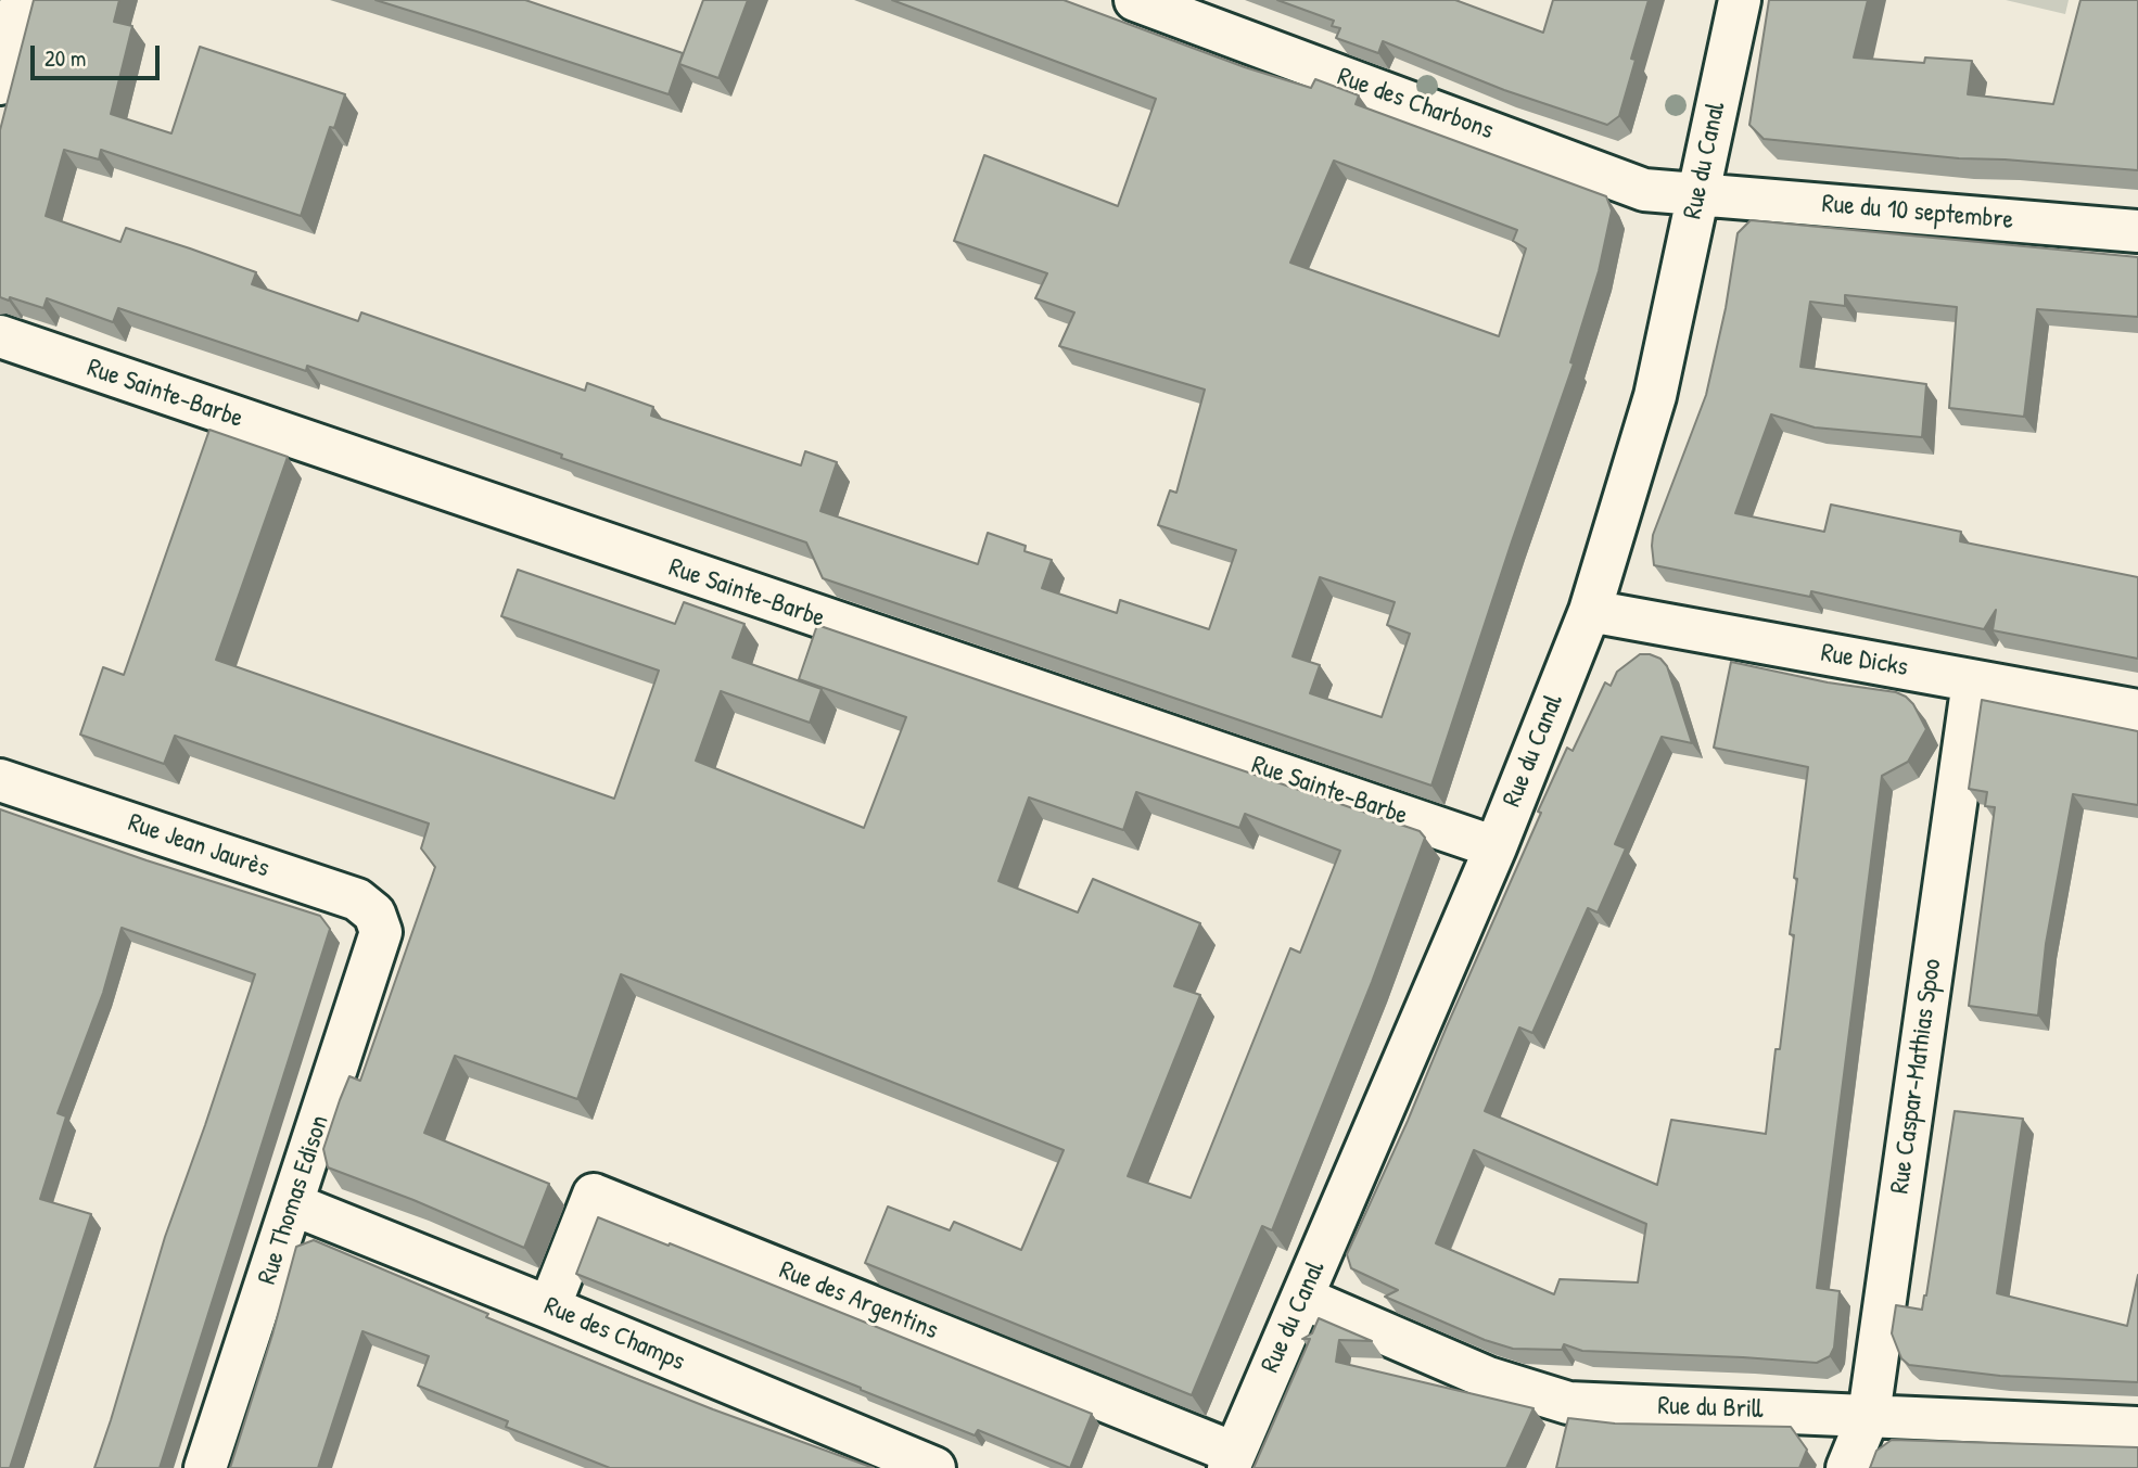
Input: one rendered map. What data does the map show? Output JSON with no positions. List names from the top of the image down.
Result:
{
  "streets": {
    "street": [
      "Rue des Charbons",
      "Rue du Canal",
      "Rue du 10 septembre",
      "Rue Sainte-Barbe",
      "Rue Dicks",
      "Rue Jean Jaurès",
      "Rue Caspar-Mathias Spoo",
      "Rue Thomas Edison",
      "Rue des Argentins",
      "Rue des Champs",
      "Rue du Brill"
    ]
  },
  "crossings": [
    ["Rue des Charbons", "Rue du Canal"],
    ["Rue des Charbons", "Rue du 10 septembre"],
    ["Rue du Canal", "Rue du 10 septembre"],
    ["Rue du Canal", "Rue Sainte-Barbe"],
    ["Rue du Canal", "Rue Dicks"],
    ["Rue du Canal", "Rue des Argentins"],
    ["Rue du Canal", "Rue du Brill"],
    ["Rue Dicks", "Rue Caspar-Mathias Spoo"],
    ["Rue Jean Jaurès", "Rue Thomas Edison"],
    ["Rue Caspar-Mathias Spoo", "Rue du Brill"],
    ["Rue Thomas Edison", "Rue des Champs"],
    ["Rue des Argentins", "Rue des Champs"]
  ],
  "scale_bar": "20 m"
}
